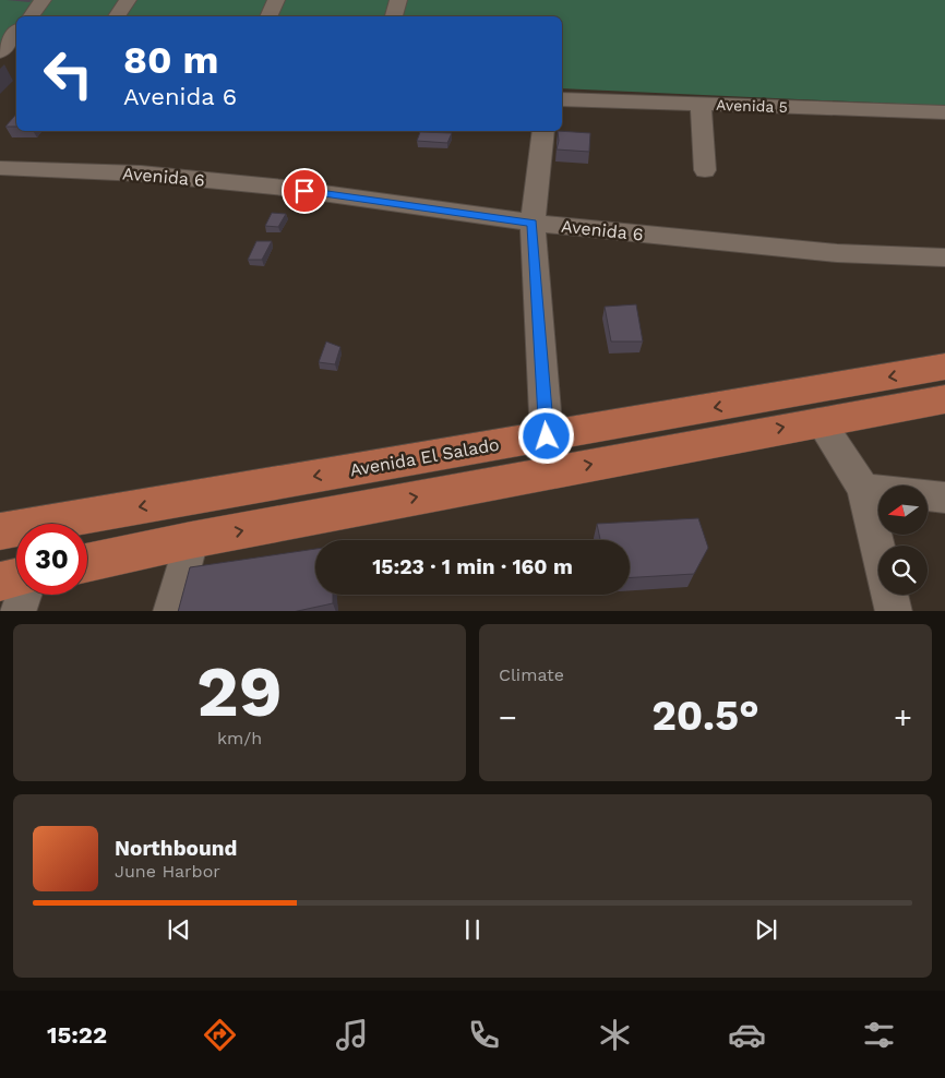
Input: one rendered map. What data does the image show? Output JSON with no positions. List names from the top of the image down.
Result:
{
  "streets": {
    "main road": ["Avenida El Salado"],
    "street": ["Avenida 5", "Avenida 6"]
  },
  "north": "left",
  "page": {
    "turn": ["80 m", "Avenida 6"],
    "limit": "30",
    "trip": "15:23 · 1 min · 160 m",
    "tile": [
      ["29", "km/h"],
      "Climate"
    ],
    "heat": ["−", "20.5°", "+"],
    "song": ["Northbound", "June Harbor"],
    "tabs": "15:22"
  }
}
